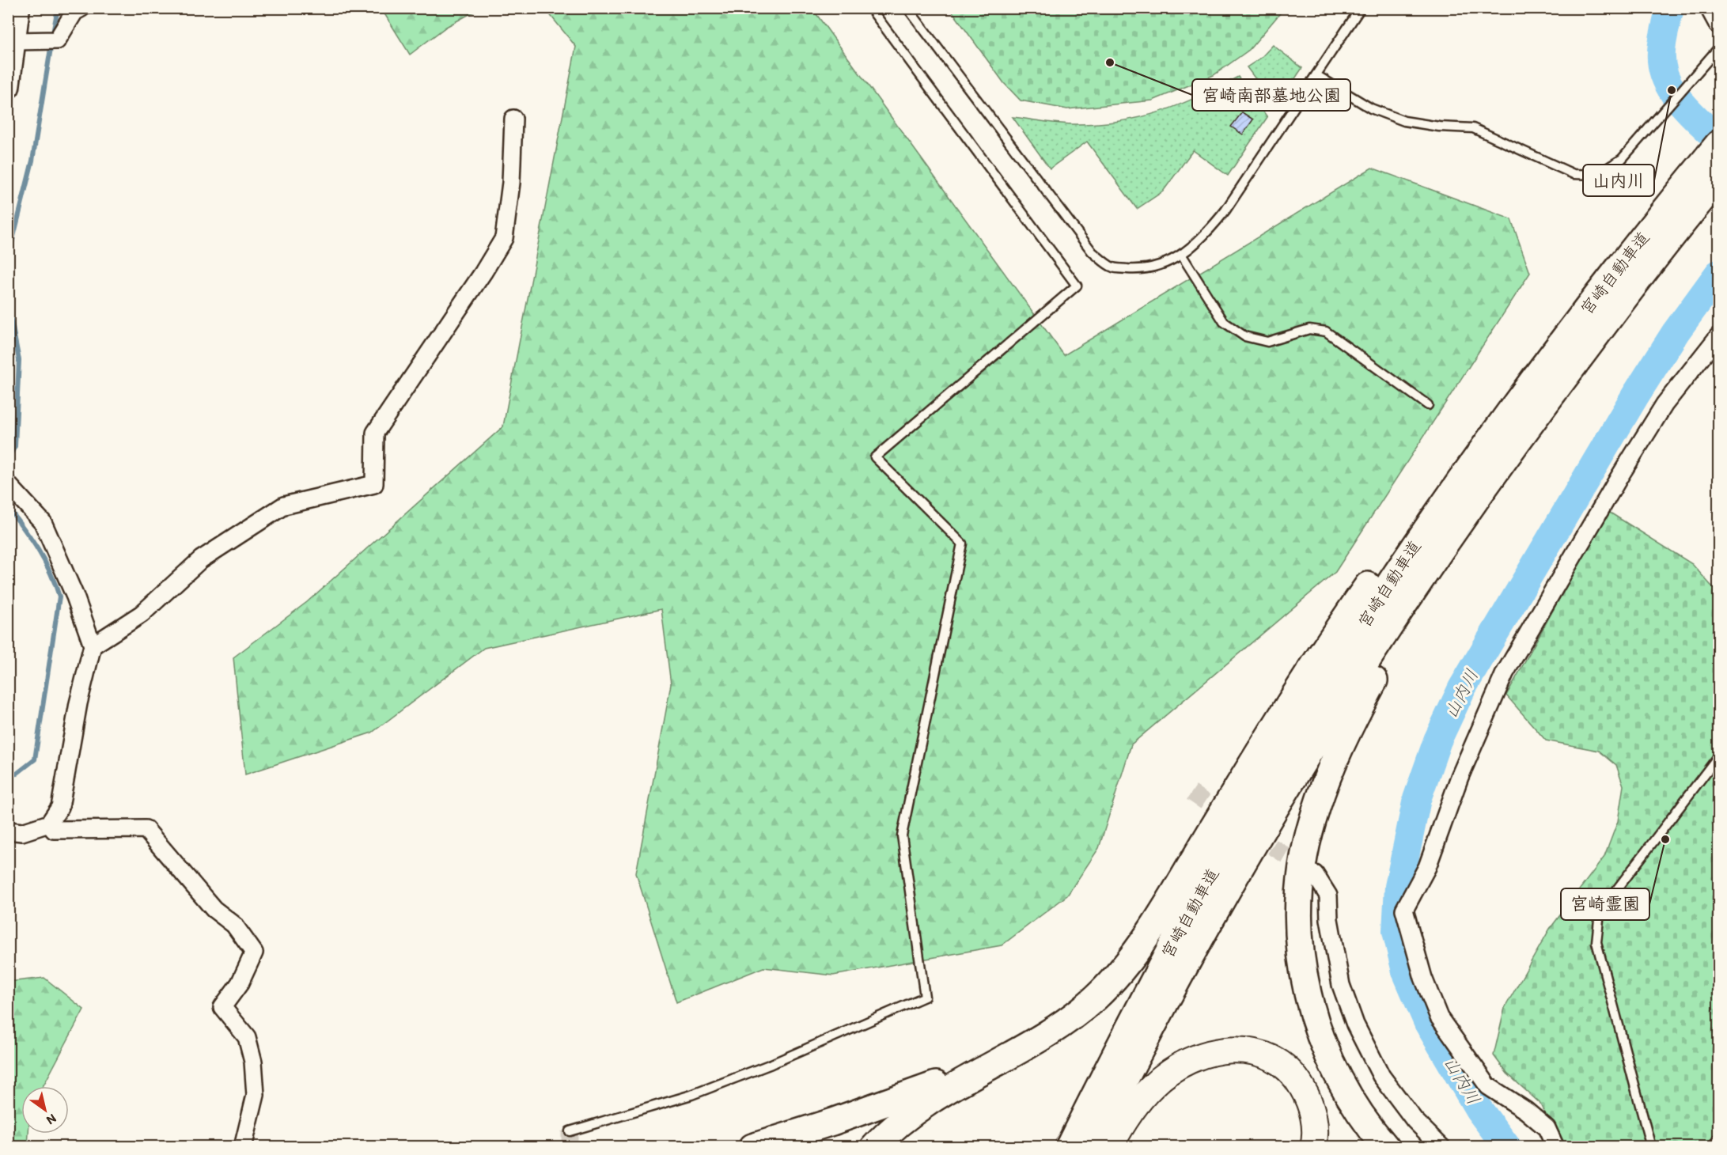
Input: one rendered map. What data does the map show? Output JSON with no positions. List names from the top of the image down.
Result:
{
  "streets": {
    "highway": ["宮崎自動車道"]
  },
  "water": ["山内川"],
  "places": ["宮崎南部墓地公園", "山内川", "宮崎霊園"],
  "north": "bottom right"
}
